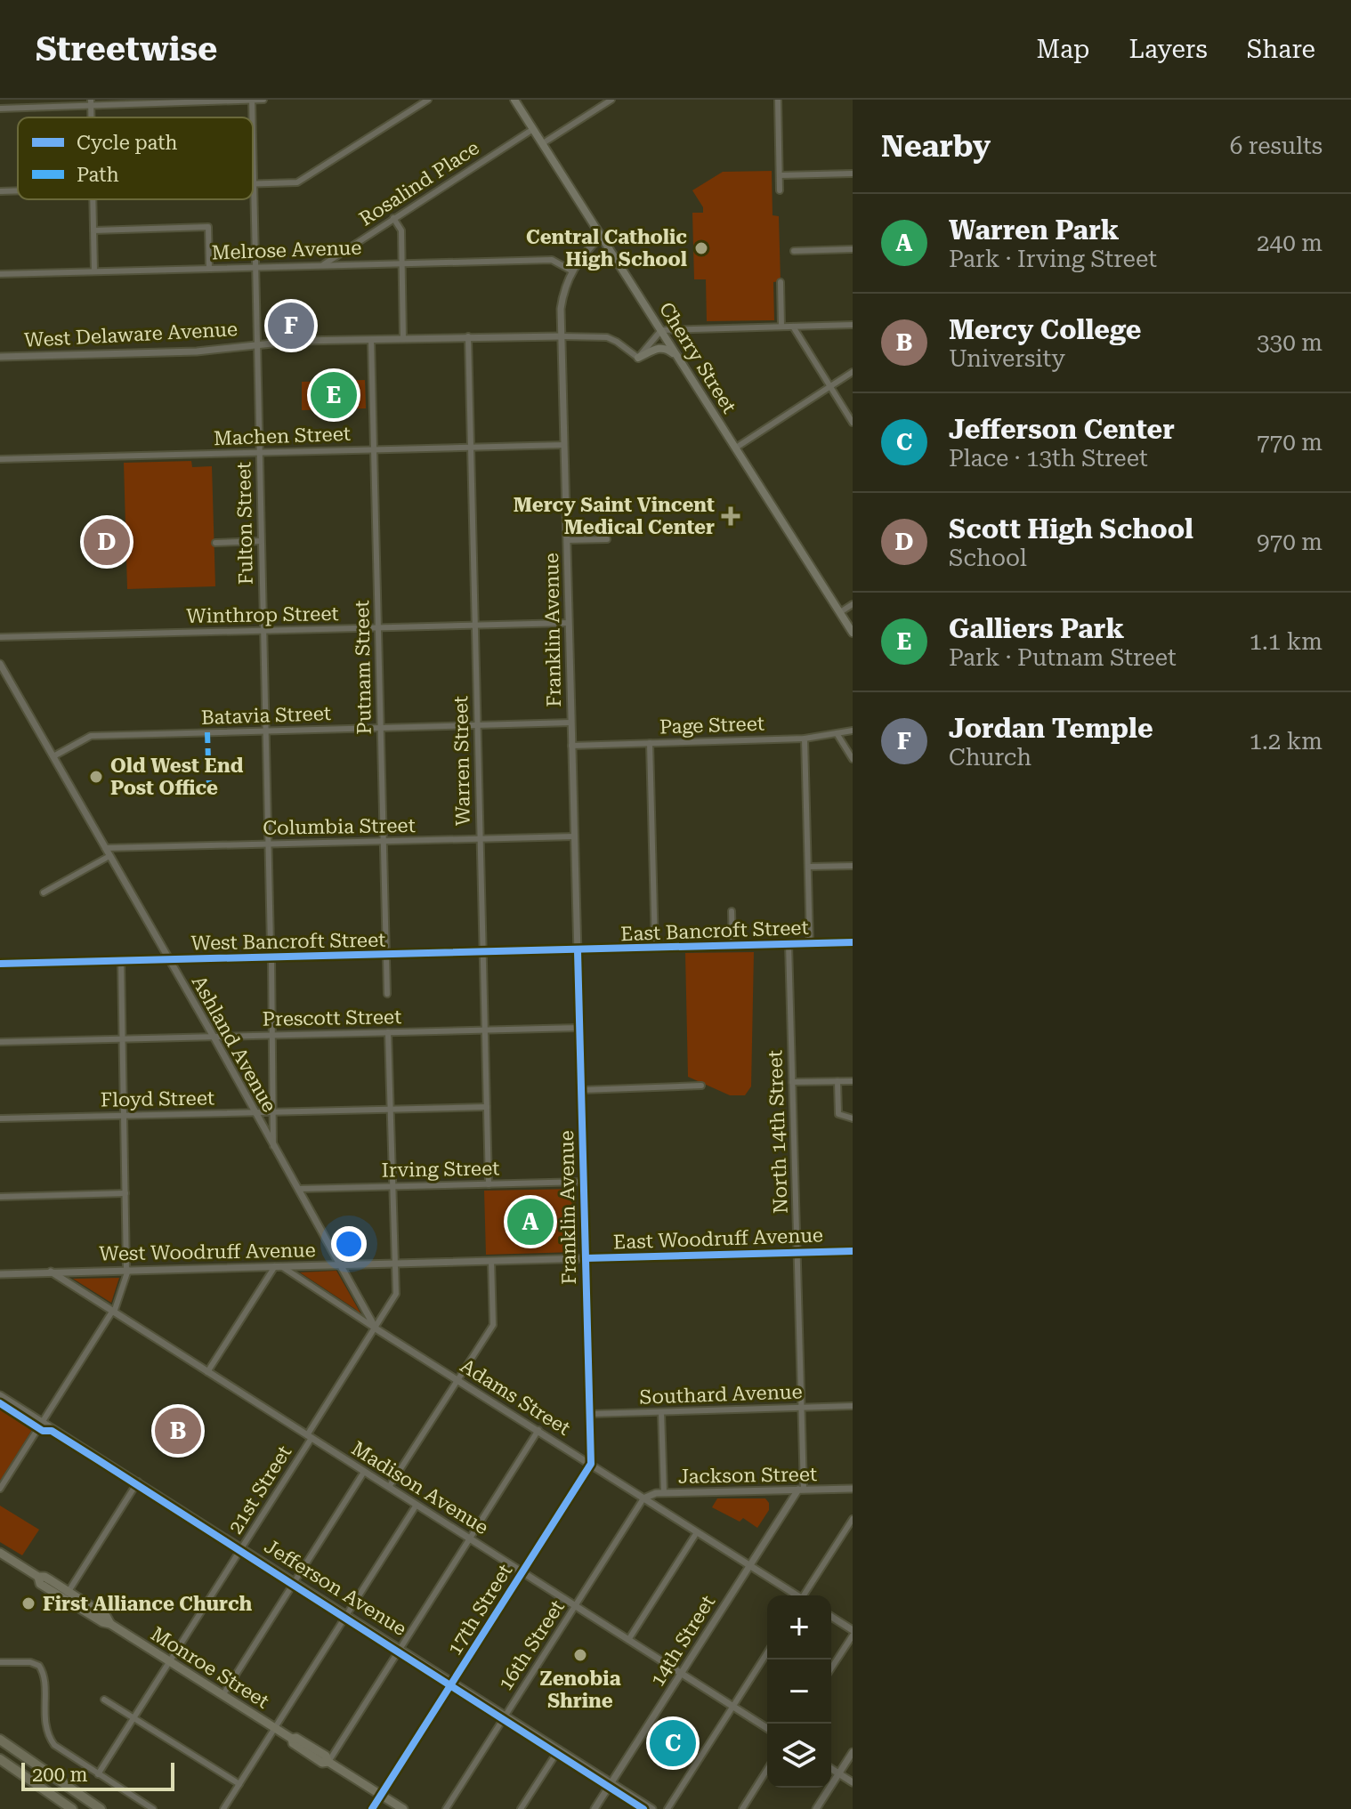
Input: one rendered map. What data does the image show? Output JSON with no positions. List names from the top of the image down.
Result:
{
  "streets": {
    "main road": ["Cherry Street", "17th Street", "Monroe Street"],
    "street": [
      "Rosalind Place",
      "Melrose Avenue",
      "West Delaware Avenue",
      "Machen Street",
      "Fulton Street",
      "Winthrop Street",
      "Franklin Avenue",
      "Putnam Street",
      "Batavia Street",
      "Page Street",
      "Warren Street",
      "Columbia Street",
      "East Bancroft Street",
      "West Bancroft Street",
      "Prescott Street",
      "Ashland Avenue",
      "Floyd Street",
      "North 14th Street",
      "Irving Street",
      "East Woodruff Avenue",
      "West Woodruff Avenue",
      "Southard Avenue",
      "Adams Street",
      "Jackson Street",
      "Madison Avenue",
      "21st Street",
      "Jefferson Avenue",
      "14th Street",
      "16th Street"
    ]
  },
  "crossings": [
    ["Rosalind Place", "Melrose Avenue"],
    ["Rosalind Place", "Cherry Street"],
    ["Melrose Avenue", "Fulton Street"],
    ["Melrose Avenue", "Franklin Avenue"],
    ["West Delaware Avenue", "Fulton Street"],
    ["West Delaware Avenue", "Franklin Avenue"],
    ["West Delaware Avenue", "Putnam Street"],
    ["West Delaware Avenue", "Warren Street"],
    ["Cherry Street", "Franklin Avenue"],
    ["Machen Street", "Fulton Street"],
    ["Machen Street", "Franklin Avenue"],
    ["Machen Street", "Putnam Street"],
    ["Machen Street", "Warren Street"],
    ["Fulton Street", "Winthrop Street"],
    ["Fulton Street", "Batavia Street"],
    ["Fulton Street", "Columbia Street"],
    ["Winthrop Street", "Franklin Avenue"],
    ["Winthrop Street", "Putnam Street"],
    ["Winthrop Street", "Warren Street"],
    ["Franklin Avenue", "Batavia Street"],
    ["Franklin Avenue", "Page Street"],
    ["Franklin Avenue", "Columbia Street"],
    ["Franklin Avenue", "East Bancroft Street"],
    ["Franklin Avenue", "West Bancroft Street"],
    ["Franklin Avenue", "Prescott Street"],
    ["Franklin Avenue", "Irving Street"],
    ["Franklin Avenue", "East Woodruff Avenue"],
    ["Franklin Avenue", "West Woodruff Avenue"],
    ["Franklin Avenue", "Southard Avenue"],
    ["Franklin Avenue", "Adams Street"],
    ["Franklin Avenue", "17th Street"],
    ["Putnam Street", "Batavia Street"],
    ["Putnam Street", "Columbia Street"],
    ["Putnam Street", "West Bancroft Street"],
    ["Batavia Street", "Warren Street"],
    ["Batavia Street", "Ashland Avenue"],
    ["Warren Street", "Columbia Street"],
    ["Warren Street", "West Bancroft Street"],
    ["Warren Street", "Prescott Street"],
    ["Warren Street", "Floyd Street"],
    ["Warren Street", "Irving Street"],
    ["Columbia Street", "Ashland Avenue"],
    ["East Bancroft Street", "West Bancroft Street"],
    ["East Bancroft Street", "North 14th Street"],
    ["West Bancroft Street", "Ashland Avenue"],
    ["Prescott Street", "Ashland Avenue"],
    ["Ashland Avenue", "Floyd Street"],
    ["Ashland Avenue", "Irving Street"],
    ["Ashland Avenue", "West Woodruff Avenue"],
    ["Ashland Avenue", "Adams Street"],
    ["Ashland Avenue", "21st Street"],
    ["North 14th Street", "East Woodruff Avenue"],
    ["North 14th Street", "Southard Avenue"],
    ["North 14th Street", "Jackson Street"],
    ["North 14th Street", "14th Street"],
    ["East Woodruff Avenue", "West Woodruff Avenue"],
    ["West Woodruff Avenue", "Adams Street"],
    ["West Woodruff Avenue", "Madison Avenue"],
    ["Adams Street", "Jackson Street"],
    ["Adams Street", "21st Street"],
    ["Adams Street", "17th Street"],
    ["Adams Street", "14th Street"],
    ["Adams Street", "16th Street"],
    ["Jackson Street", "14th Street"],
    ["Jackson Street", "16th Street"],
    ["Madison Avenue", "21st Street"],
    ["Madison Avenue", "17th Street"],
    ["Madison Avenue", "14th Street"],
    ["Madison Avenue", "16th Street"],
    ["21st Street", "Jefferson Avenue"],
    ["21st Street", "Monroe Street"],
    ["Jefferson Avenue", "17th Street"],
    ["Jefferson Avenue", "14th Street"],
    ["Jefferson Avenue", "16th Street"],
    ["17th Street", "Monroe Street"]
  ],
  "places": {
    "other": [
      "Central Catholic High School",
      "Old West End Post Office",
      "First Alliance Church",
      "Zenobia Shrine"
    ],
    "health": ["Mercy Saint Vincent Medical Center"]
  },
  "legend": ["Cycle path", "Path"],
  "scale_bar": "200 m",
  "page": {
    "header": "Streetwise",
    "nav": ["Map", "Layers", "Share"],
    "heading": ["Nearby", "6 results"],
    "list": [
      {
        "mark": "A",
        "name": "Warren Park",
        "note": "Park · Irving Street",
        "value": "240 m"
      },
      {
        "mark": "B",
        "name": "Mercy College",
        "note": "University",
        "value": "330 m"
      },
      {
        "mark": "C",
        "name": "Jefferson Center",
        "note": "Place · 13th Street",
        "value": "770 m"
      },
      {
        "mark": "D",
        "name": "Scott High School",
        "note": "School",
        "value": "970 m"
      },
      {
        "mark": "E",
        "name": "Galliers Park",
        "note": "Park · Putnam Street",
        "value": "1.1 km"
      },
      {
        "mark": "F",
        "name": "Jordan Temple",
        "note": "Church",
        "value": "1.2 km"
      }
    ],
    "pins": [
      "F",
      "E",
      "D",
      "A",
      "B",
      "C"
    ],
    "map_buttons": ["+", "−"],
    "scale": "200 m"
  }
}
